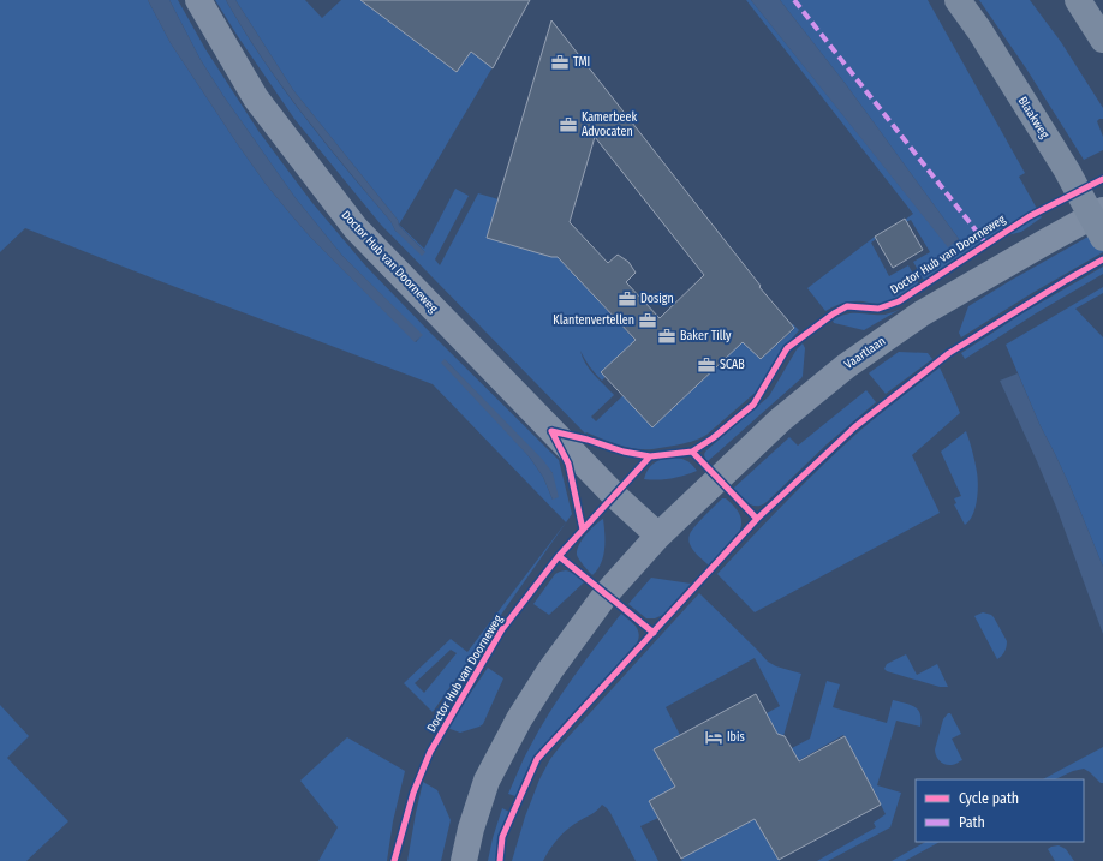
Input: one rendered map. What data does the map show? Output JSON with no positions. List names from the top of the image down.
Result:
{
  "streets": {
    "main road": ["Blaakweg"],
    "street": ["Doctor Hub van Doorneweg", "Vaartlaan"]
  },
  "crossings": [
    ["Doctor Hub van Doorneweg", "Vaartlaan"]
  ],
  "places": {
    "office": [
      "TMI",
      "Kamerbeek Advocaten",
      "Dosign",
      "Klantenvertellen",
      "Baker Tilly",
      "SCAB"
    ],
    "hotel": ["Ibis"]
  },
  "legend": ["Cycle path", "Path"]
}
